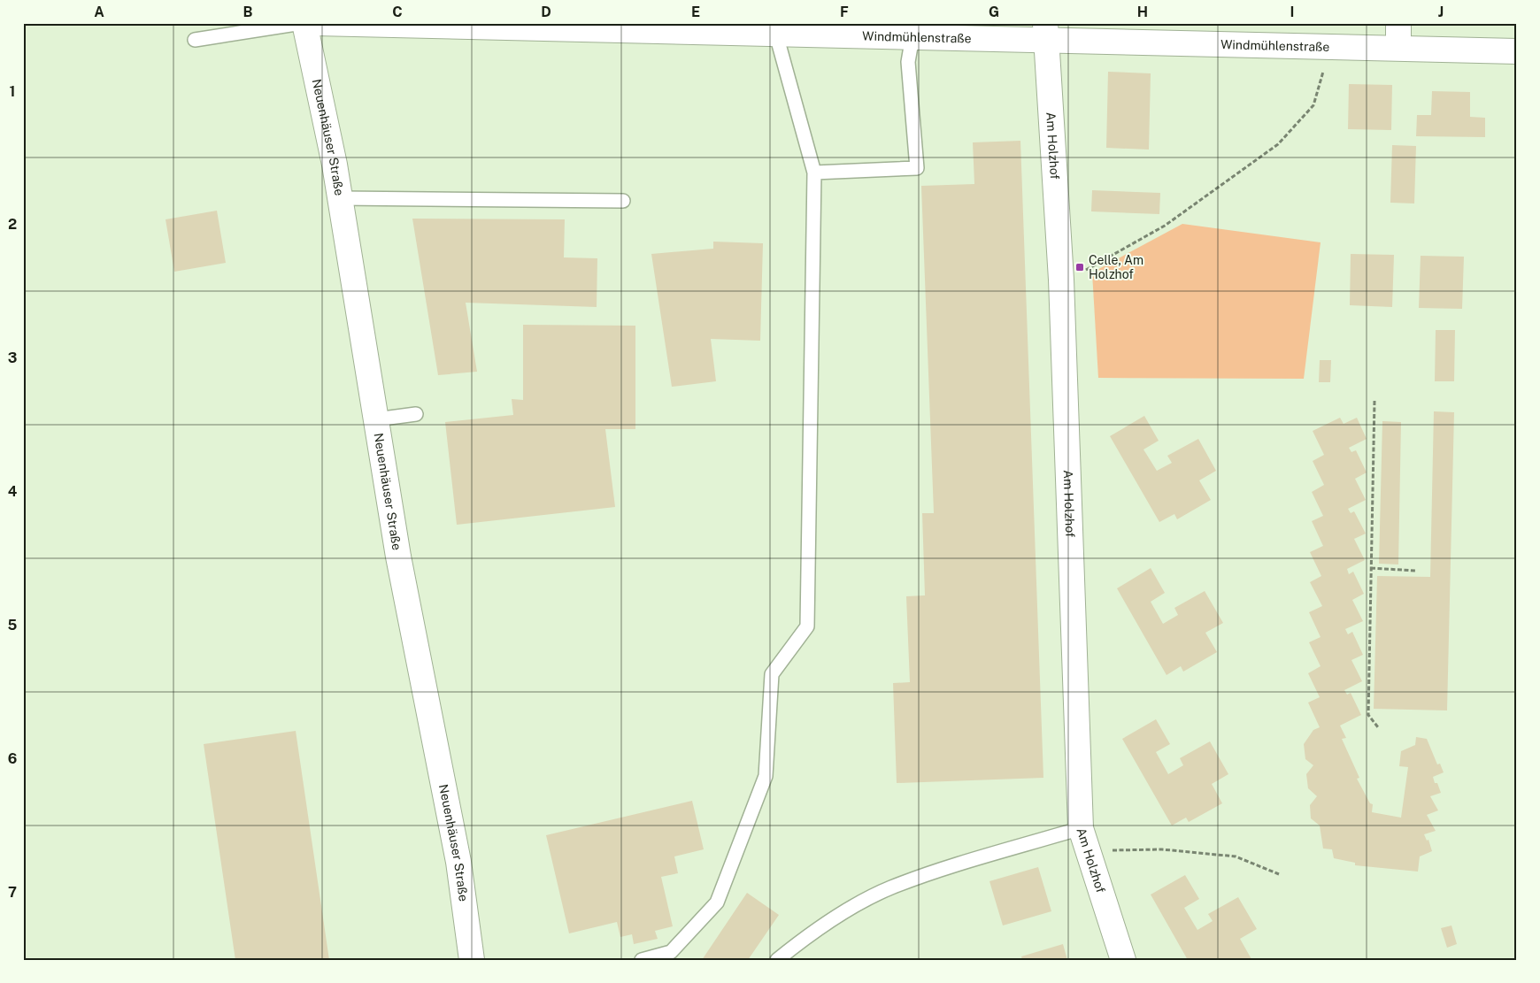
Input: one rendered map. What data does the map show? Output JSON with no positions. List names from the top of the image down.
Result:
{
  "streets": {
    "street": ["Windmühlenstraße", "Neuenhäuser Straße", "Am Holzhof"]
  },
  "crossings": [
    ["Windmühlenstraße", "Am Holzhof"]
  ],
  "places": {
    "transit": ["Celle, Am Holzhof"]
  },
  "grid": {
    "columns": [
      "A",
      "B",
      "C",
      "D",
      "E",
      "F",
      "G",
      "H",
      "I",
      "J"
    ],
    "rows": [
      "1",
      "2",
      "3",
      "4",
      "5",
      "6",
      "7"
    ]
  }
}
